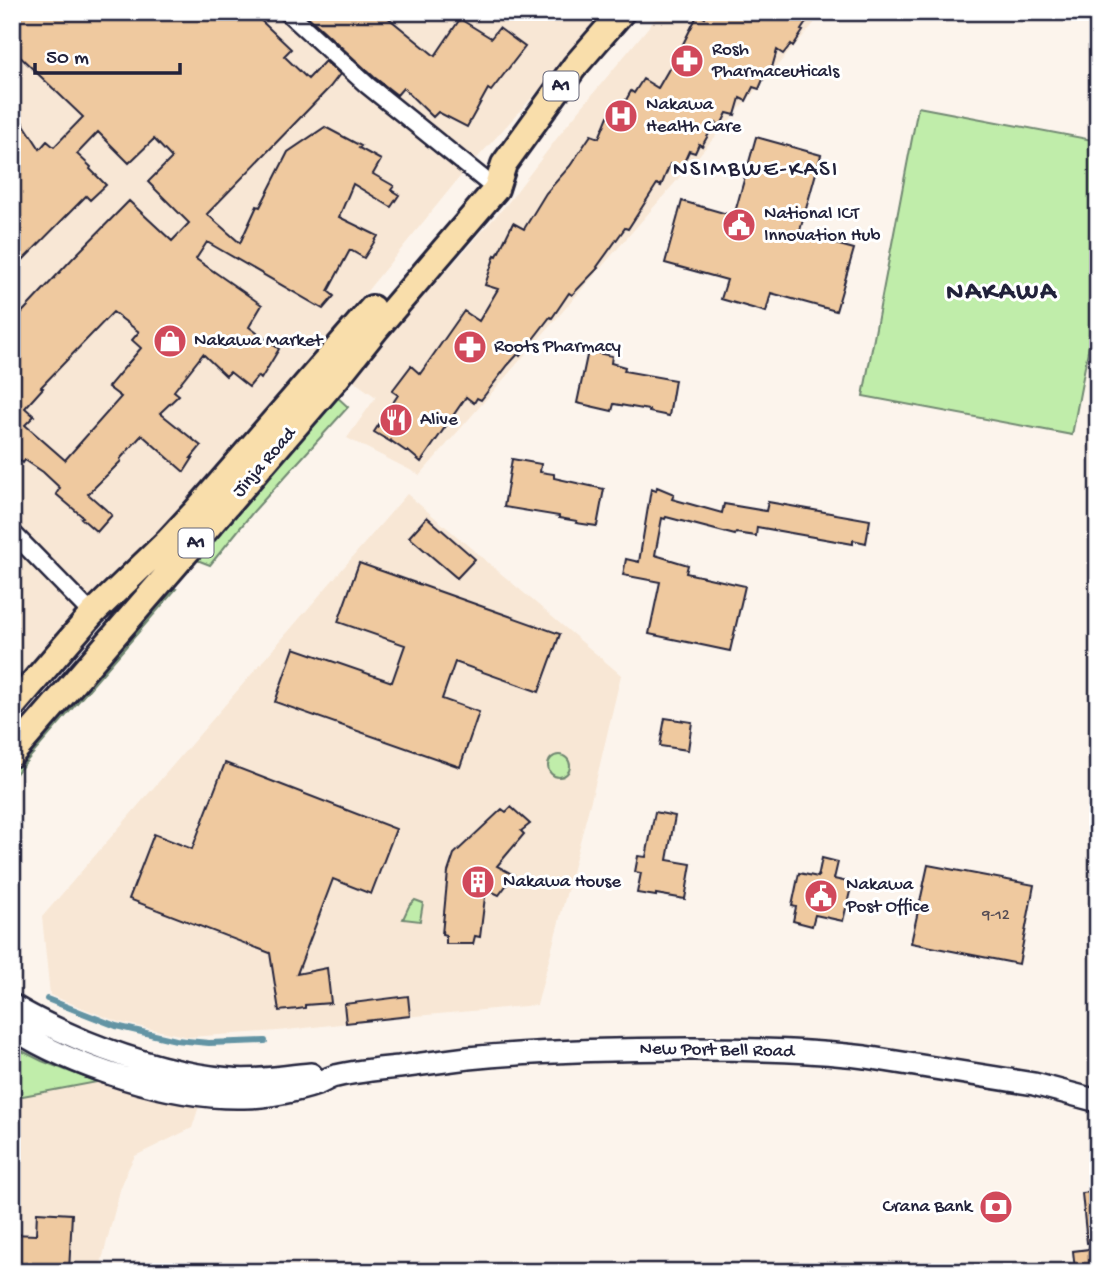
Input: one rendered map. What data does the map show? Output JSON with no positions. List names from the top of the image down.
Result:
{
  "streets": {
    "highway": ["A1", "Jinja Road"],
    "main road": ["New Port Bell Road"]
  },
  "districts": ["NSIMBWE-KASI", "NAKAWA"],
  "places": {
    "pharmacy": ["Rosh Pharmaceuticals", "Roots Pharmacy"],
    "hospital": ["Nakawa Health Care"],
    "public building": ["National ICT Innovation Hub", "Nakawa Post Office"],
    "shop": ["Nakawa Market"],
    "restaurant": ["Alive"],
    "building": ["Nakawa House"],
    "bank": ["Crana Bank"]
  },
  "house_numbers": ["9-12"],
  "scale_bar": "50 m"
}
